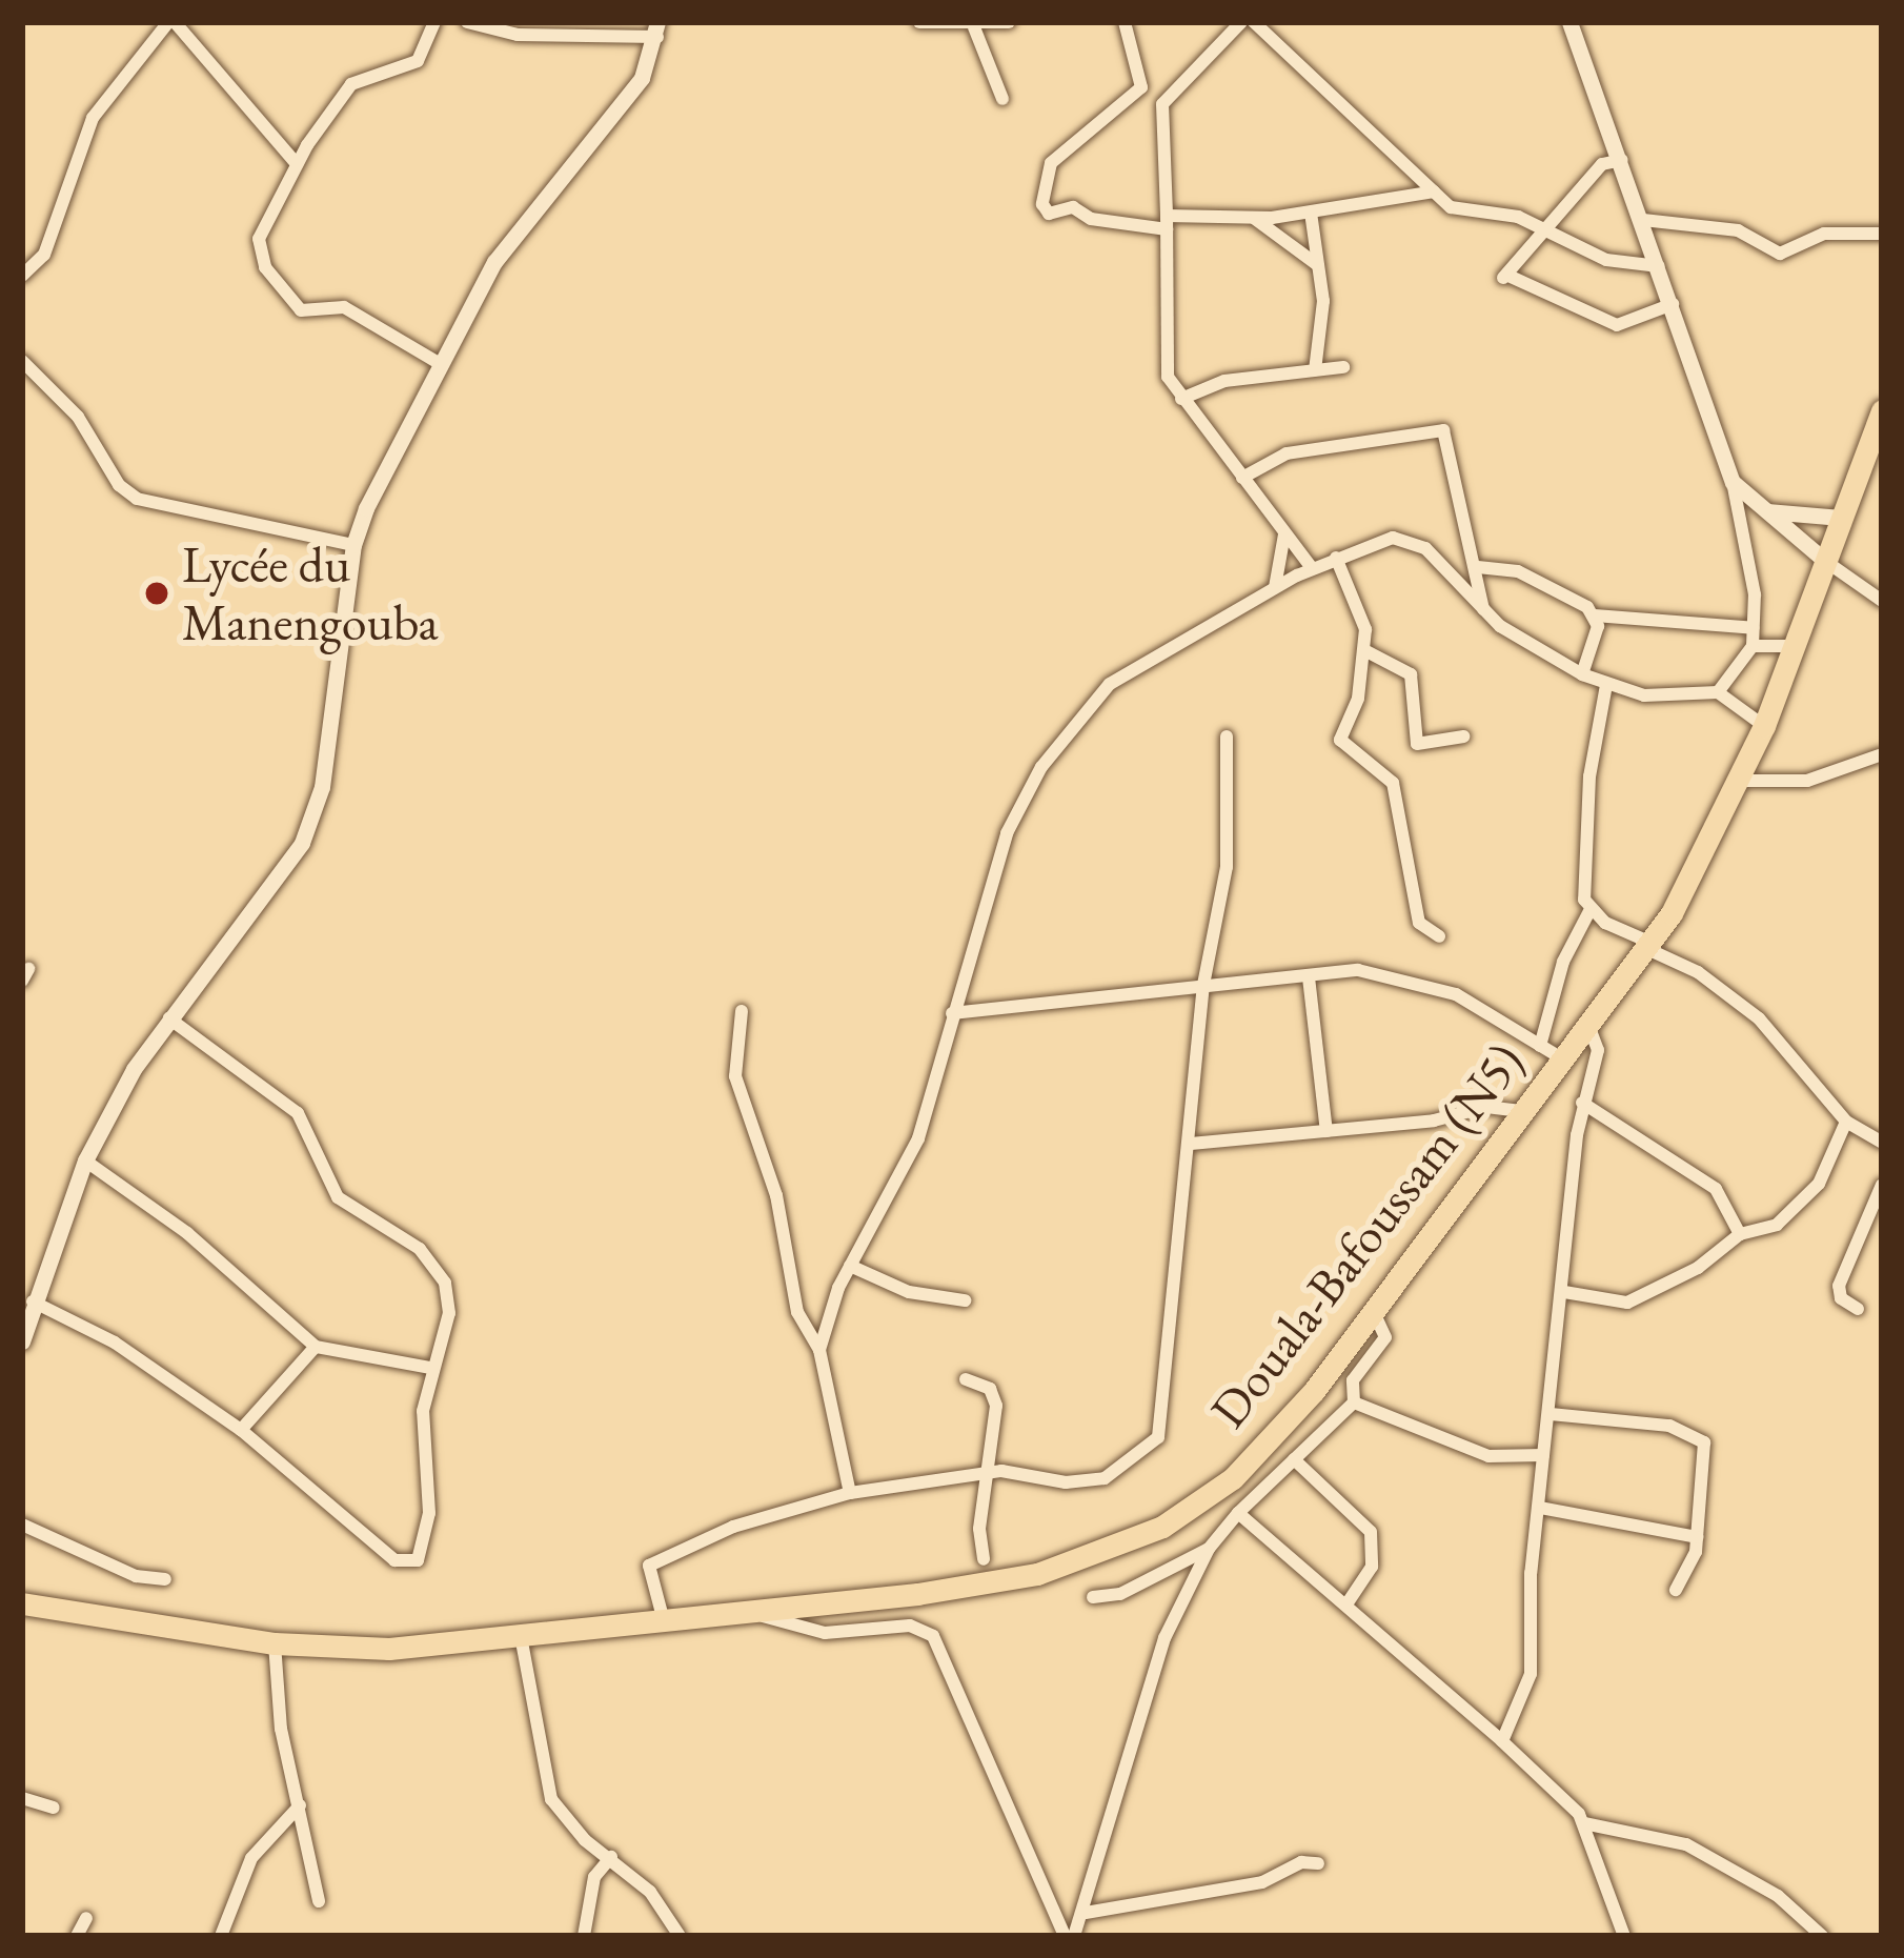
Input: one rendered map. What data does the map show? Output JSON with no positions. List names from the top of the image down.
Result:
{
  "streets": {
    "highway": ["Douala-Bafoussam (N5)"]
  },
  "places": ["Lycée du Manengouba"]
}
